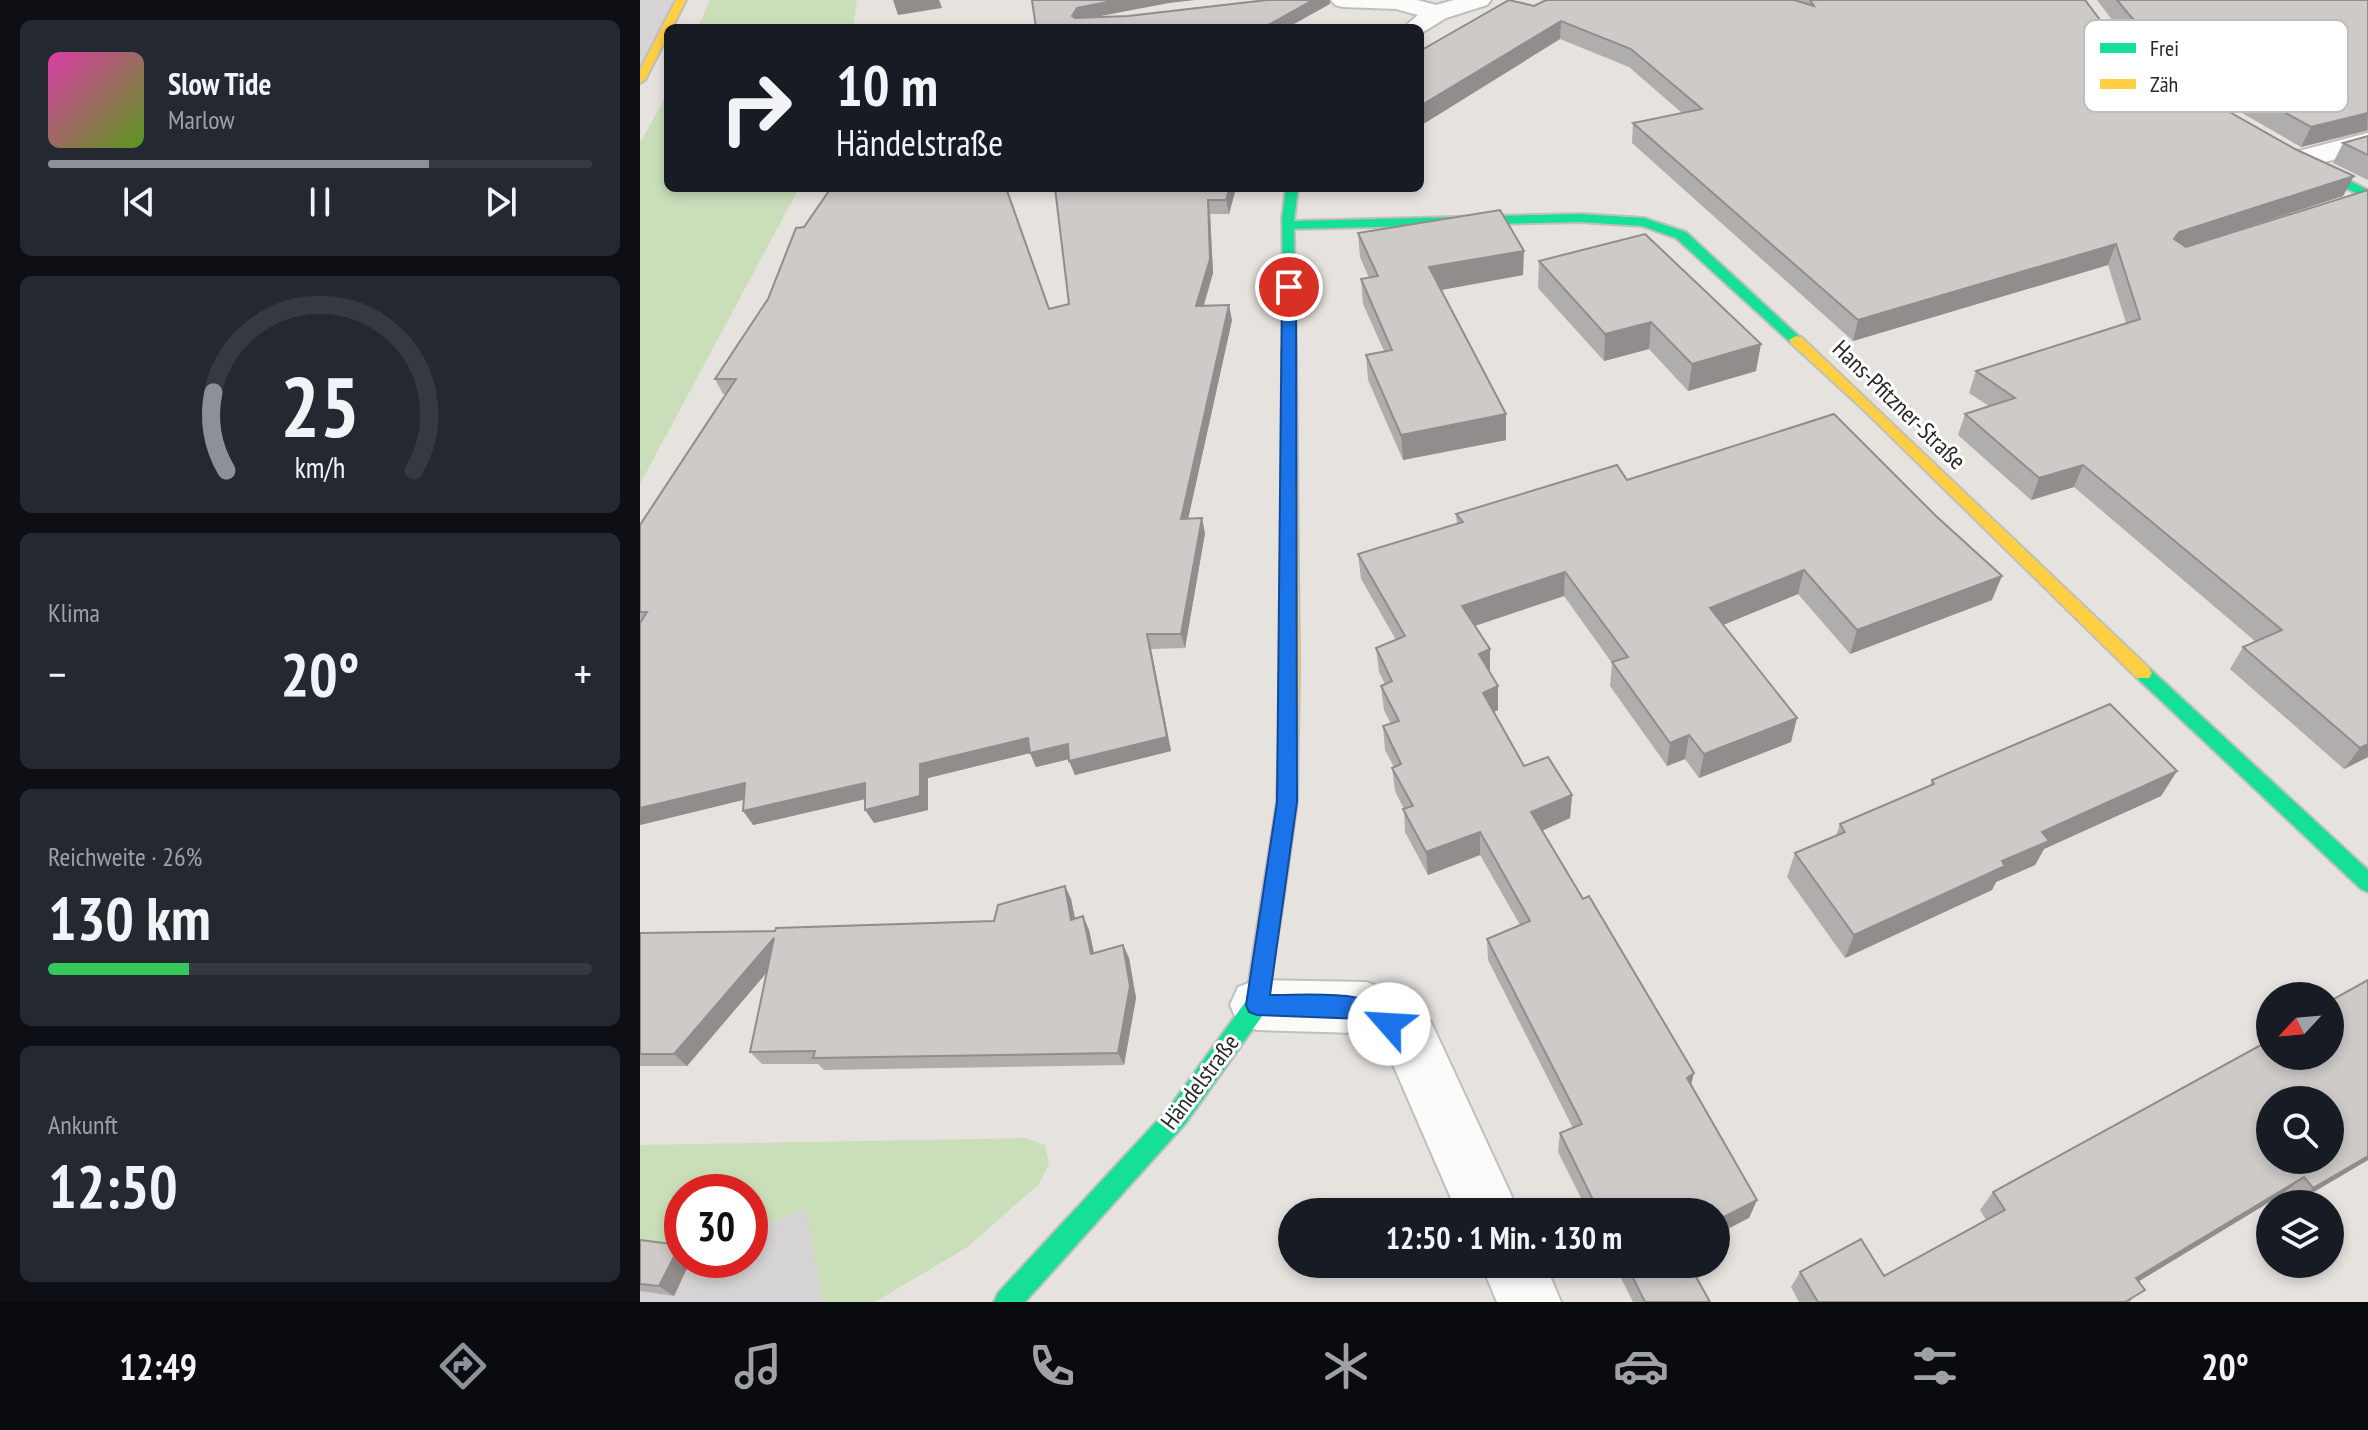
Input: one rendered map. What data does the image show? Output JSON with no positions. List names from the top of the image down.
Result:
{
  "streets": {
    "street": ["Hans-Pfitzner-Straße", "Händelstraße"]
  },
  "crossings": [
    ["Hans-Pfitzner-Straße", "Händelstraße"]
  ],
  "legend": ["Frei", "Zäh"],
  "north": "bottom left",
  "page": {
    "turn": ["10 m", "Händelstraße"],
    "song": ["Slow Tide", "Marlow"],
    "tile": [
      "Klima",
      ["Reichweite · 26%", "130 km"],
      ["Ankunft", "12:50"]
    ],
    "heat": ["−", "20°", "+"],
    "limit": "30",
    "trip": "12:50 · 1 Min. · 130 m",
    "tabs": ["12:49", "20°"],
    "gauge": ["25", "km/h"]
  }
}
